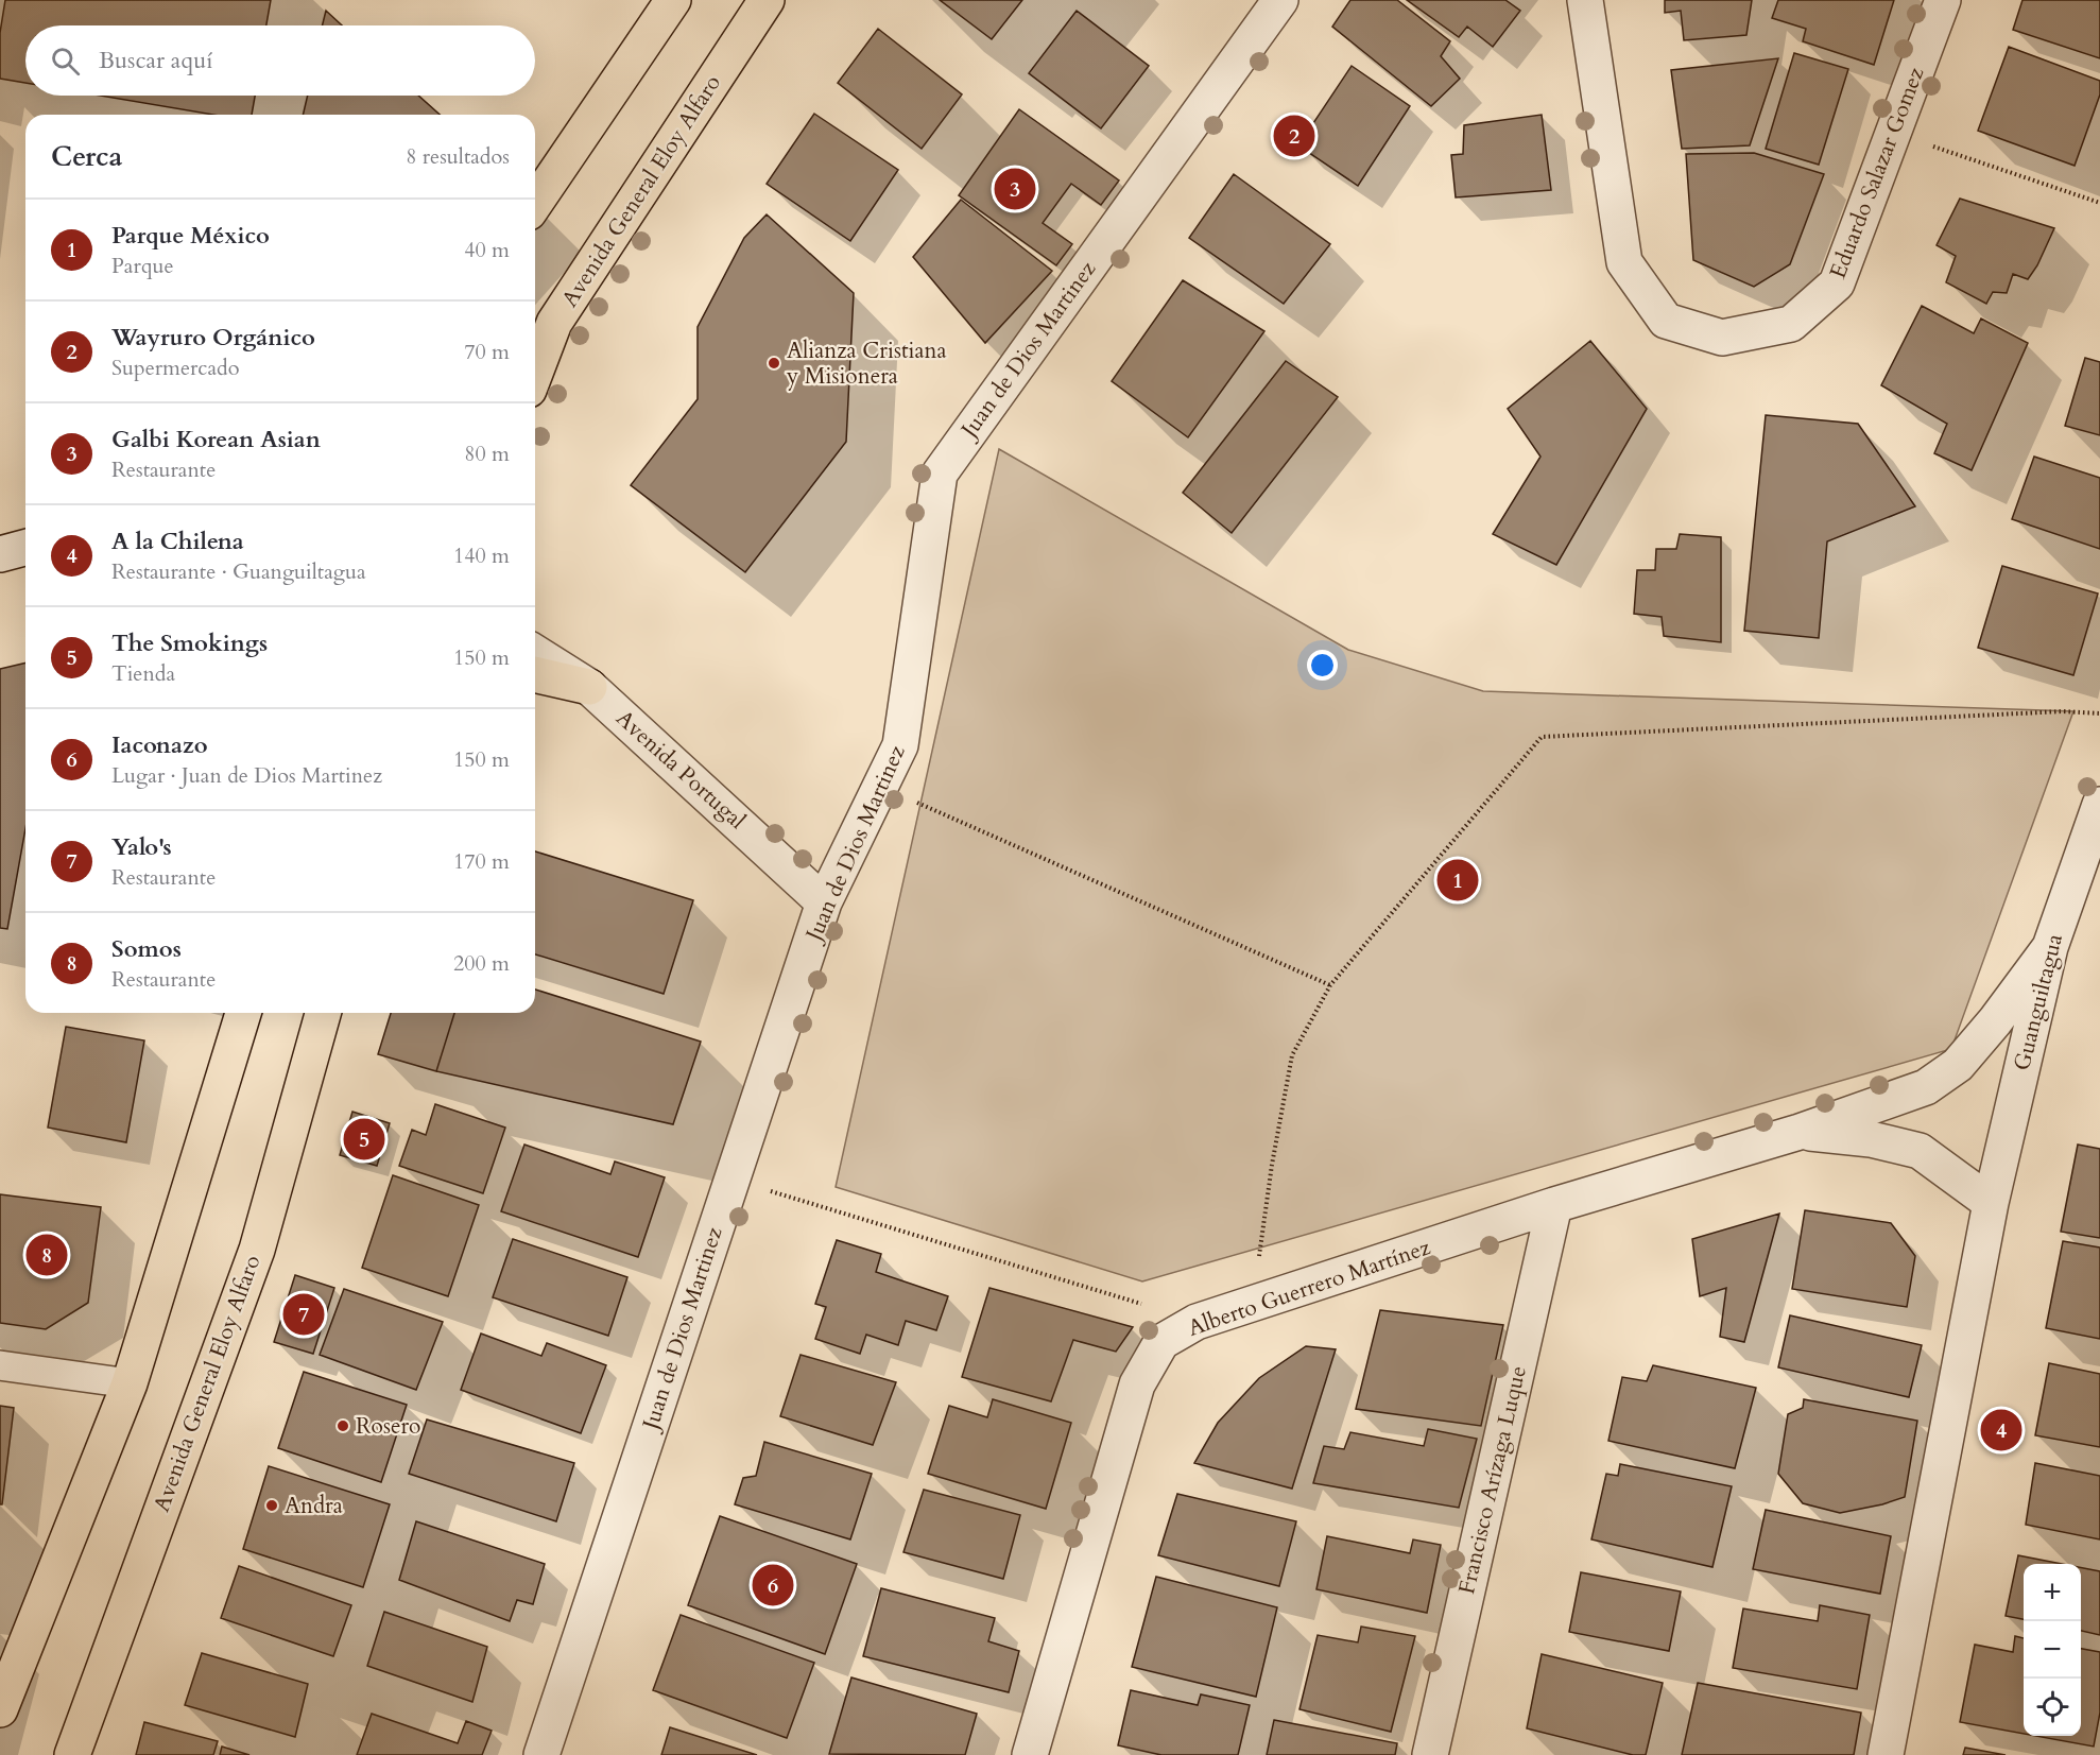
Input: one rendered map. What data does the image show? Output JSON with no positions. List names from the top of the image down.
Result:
{
  "streets": {
    "main road": ["Avenida General Eloy Alfaro"],
    "street": [
      "Eduardo Salazar Gomez",
      "Juan de Dios Martinez",
      "Avenida Portugal",
      "Guanguiltagua",
      "Alberto Guerrero Martínez",
      "Francisco Arízaga Luque"
    ]
  },
  "crossings": [
    ["Juan de Dios Martinez", "Avenida Portugal"],
    ["Guanguiltagua", "Alberto Guerrero Martínez"],
    ["Alberto Guerrero Martínez", "Francisco Arízaga Luque"]
  ],
  "places": ["Alianza Cristiana y Misionera", "Rosero", "Andra"],
  "page": {
    "search": "Buscar aquí",
    "pins": [
      "2",
      "3",
      "1",
      "5",
      "8",
      "7",
      "4",
      "6"
    ],
    "heading": ["Cerca", "8 resultados"],
    "list": [
      {
        "mark": "1",
        "name": "Parque México",
        "note": "Parque",
        "value": "40 m"
      },
      {
        "mark": "2",
        "name": "Wayruro Orgánico",
        "note": "Supermercado",
        "value": "70 m"
      },
      {
        "mark": "3",
        "name": "Galbi Korean Asian",
        "note": "Restaurante",
        "value": "80 m"
      },
      {
        "mark": "4",
        "name": "A la Chilena",
        "note": "Restaurante · Guanguiltagua",
        "value": "140 m"
      },
      {
        "mark": "5",
        "name": "The Smokings",
        "note": "Tienda",
        "value": "150 m"
      },
      {
        "mark": "6",
        "name": "Iaconazo",
        "note": "Lugar · Juan de Dios Martinez",
        "value": "150 m"
      },
      {
        "mark": "7",
        "name": "Yalo's",
        "note": "Restaurante",
        "value": "170 m"
      },
      {
        "mark": "8",
        "name": "Somos",
        "note": "Restaurante",
        "value": "200 m"
      }
    ],
    "map_buttons": ["+", "−"]
  }
}
